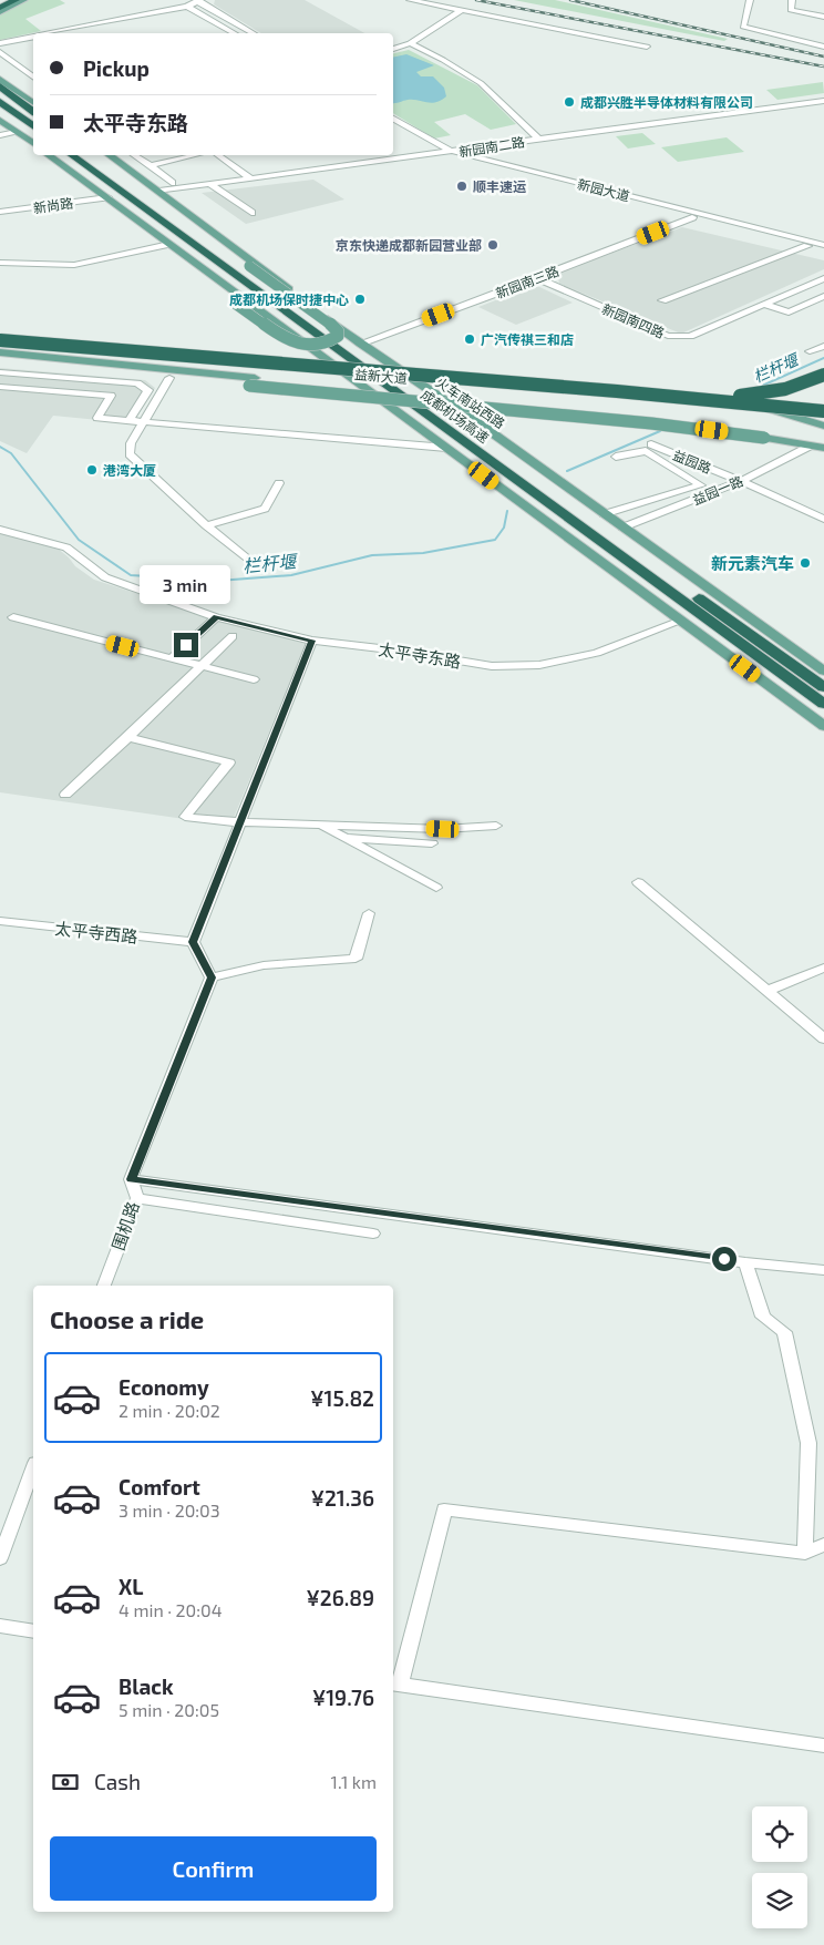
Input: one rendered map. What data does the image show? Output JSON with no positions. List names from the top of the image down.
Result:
{
  "streets": {
    "highway": ["成都机场高速"],
    "main road": ["益新大道", "火车南站西路"],
    "street": [
      "新园南二路",
      "新园大道",
      "新尚路",
      "新园南三路",
      "新园南四路",
      "益园路",
      "益园一路",
      "太平寺东路",
      "太平寺西路",
      "围机路"
    ]
  },
  "crossings": [
    ["新园南二路", "新园大道"],
    ["新园南二路", "火车南站西路"],
    ["新园大道", "新园南三路"],
    ["新园南三路", "新园南四路"],
    ["新园南三路", "火车南站西路"],
    ["益新大道", "益园一路"],
    ["火车南站西路", "益园一路"],
    ["益园路", "益园一路"]
  ],
  "water": ["栏杆堰"],
  "places": [
    "成都兴胜半导体材料有限公司",
    "顺丰速运",
    "京东快递成都新园营业部",
    "成都机场保时捷中心",
    "广汽传祺三和店",
    "港湾大厦",
    "新元素汽车"
  ],
  "page": {
    "banner": ["Pickup", "太平寺东路"],
    "bubble": "3 min",
    "heading": "Choose a ride",
    "list": [
      {
        "name": "Economy",
        "note": "2 min · 20:02",
        "value": "¥15.82"
      },
      {
        "name": "Comfort",
        "note": "3 min · 20:03",
        "value": "¥21.36"
      },
      {
        "name": "XL",
        "note": "4 min · 20:04",
        "value": "¥26.89"
      },
      {
        "name": "Black",
        "note": "5 min · 20:05",
        "value": "¥19.76"
      }
    ],
    "pay": ["Cash", "1.1 km"],
    "buttons": "Confirm"
  }
}
